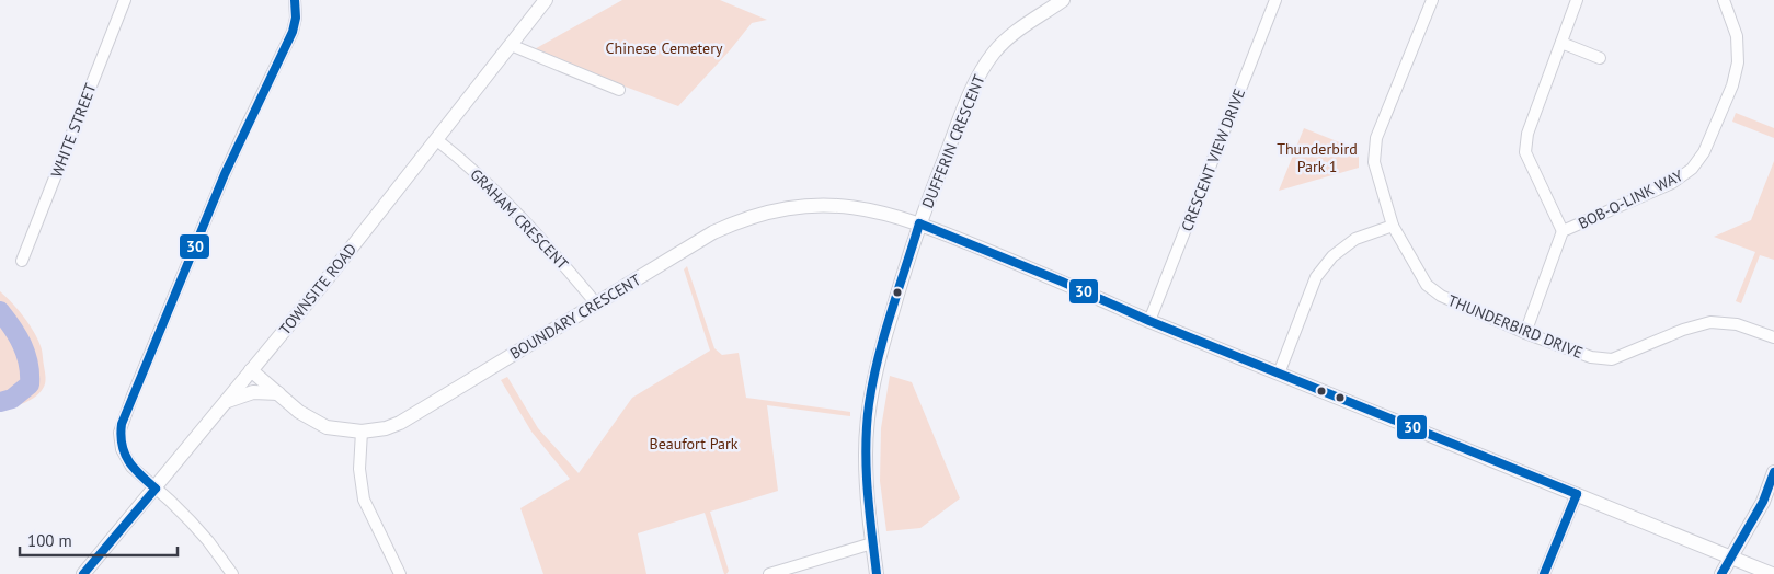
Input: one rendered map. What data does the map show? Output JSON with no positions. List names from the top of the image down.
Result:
{
  "streets": {
    "street": [
      "WHITE STREET",
      "DUFFERIN CRESCENT",
      "CRESCENT VIEW DRIVE",
      "BOB-O-LINK WAY",
      "GRAHAM CRESCENT",
      "TOWNSITE ROAD",
      "BOUNDARY CRESCENT",
      "THUNDERBIRD DRIVE"
    ]
  },
  "crossings": [
    ["DUFFERIN CRESCENT", "BOUNDARY CRESCENT"],
    ["CRESCENT VIEW DRIVE", "BOUNDARY CRESCENT"],
    ["BOB-O-LINK WAY", "THUNDERBIRD DRIVE"],
    ["GRAHAM CRESCENT", "TOWNSITE ROAD"],
    ["GRAHAM CRESCENT", "BOUNDARY CRESCENT"],
    ["TOWNSITE ROAD", "BOUNDARY CRESCENT"]
  ],
  "parks": ["Chinese Cemetery", "Thunderbird Park 1", "Beaufort Park"],
  "lines": ["transit line 30"],
  "scale_bar": "100 m"
}
